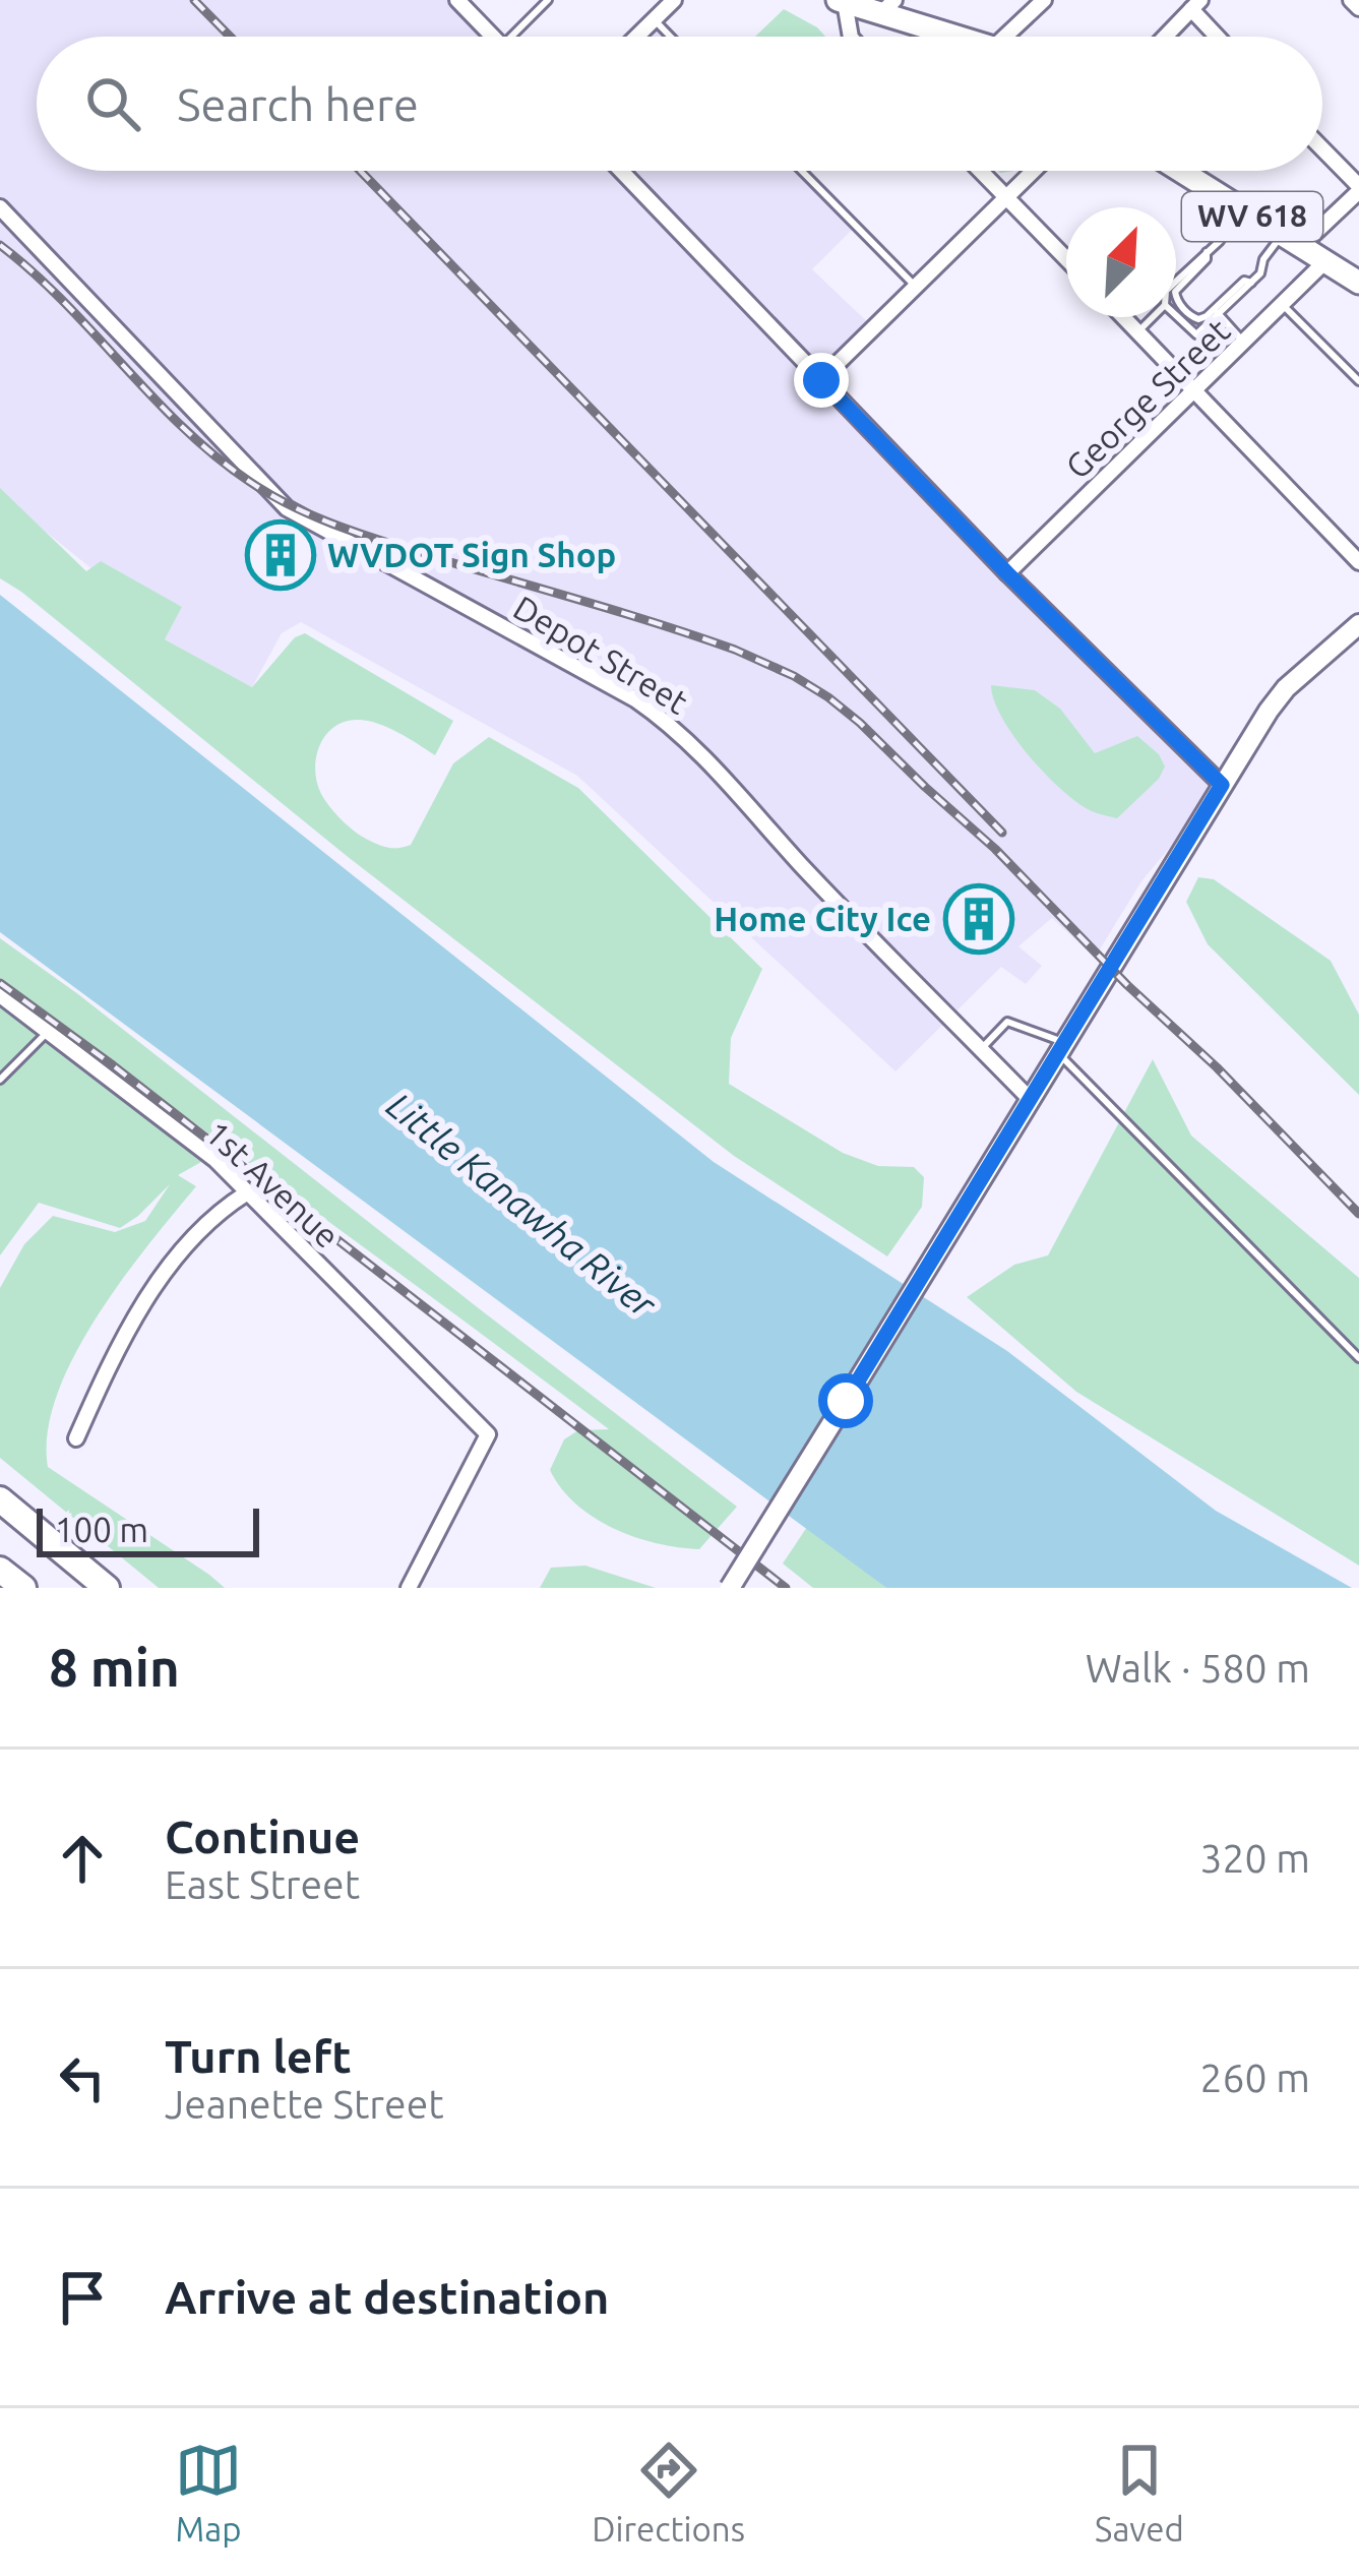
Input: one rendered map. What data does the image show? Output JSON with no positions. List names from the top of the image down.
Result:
{
  "streets": {
    "main road": ["WV 618"],
    "street": ["George Street", "Depot Street", "1st Avenue"]
  },
  "crossings": [
    ["WV 618", "George Street"]
  ],
  "water": ["Little Kanawha River"],
  "places": {
    "building": ["WVDOT Sign Shop", "Home City Ice"]
  },
  "scale_bar": "100 m",
  "north": "top right",
  "page": {
    "search": "Search here",
    "scale": "100 m",
    "heading": ["8 min", "Walk · 580 m"],
    "list": [
      ["Continue", "East Street", "320 m"],
      ["Turn left", "Jeanette Street", "260 m"],
      "Arrive at destination"
    ],
    "nav": ["Map", "Directions", "Saved"]
  }
}
